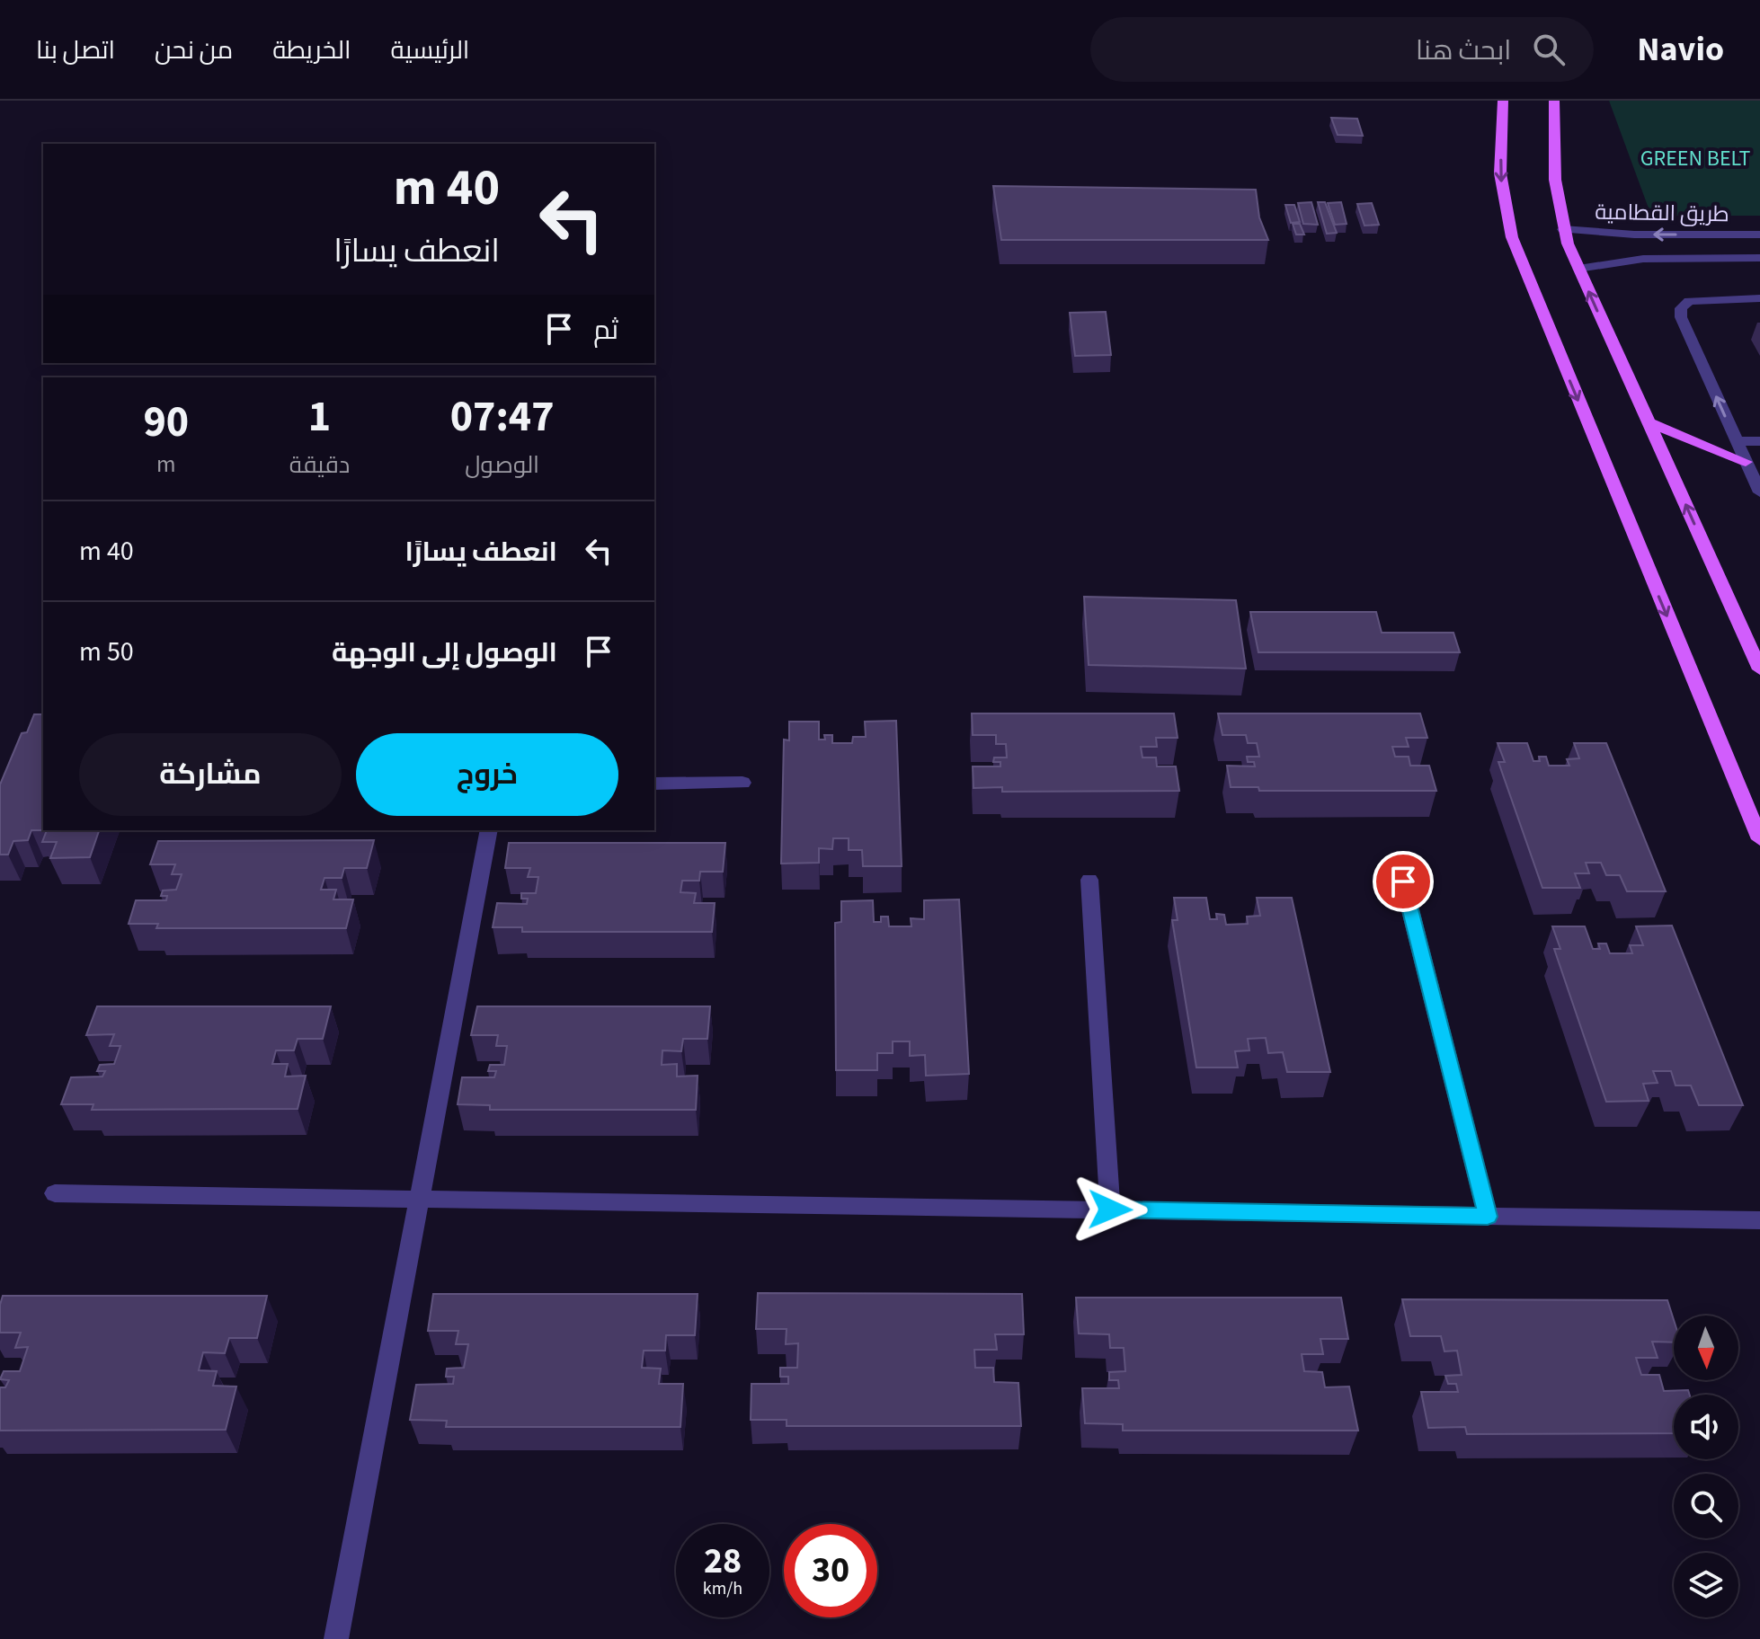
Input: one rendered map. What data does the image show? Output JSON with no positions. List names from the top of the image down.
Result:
{
  "streets": {
    "street": ["طريق القطامية"]
  },
  "parks": ["GREEN BELT"],
  "north": "bottom",
  "page": {
    "header": "Navio",
    "search": "ابحث هنا",
    "nav": [
      "الرئيسية",
      "الخريطة",
      "من نحن",
      "اتصل بنا"
    ],
    "turn": ["40 m", "انعطف يسارًا"],
    "then": "ثم",
    "eta": [
      "07:47",
      "الوصول",
      "1",
      "دقيقة",
      "90",
      "m"
    ],
    "list": [
      {
        "name": "انعطف يسارًا",
        "value": "40 m"
      },
      {
        "name": "الوصول إلى الوجهة",
        "value": "50 m"
      }
    ],
    "buttons": ["خروج", "مشاركة"],
    "speed": "28 km/h",
    "limit": "30"
  }
}
